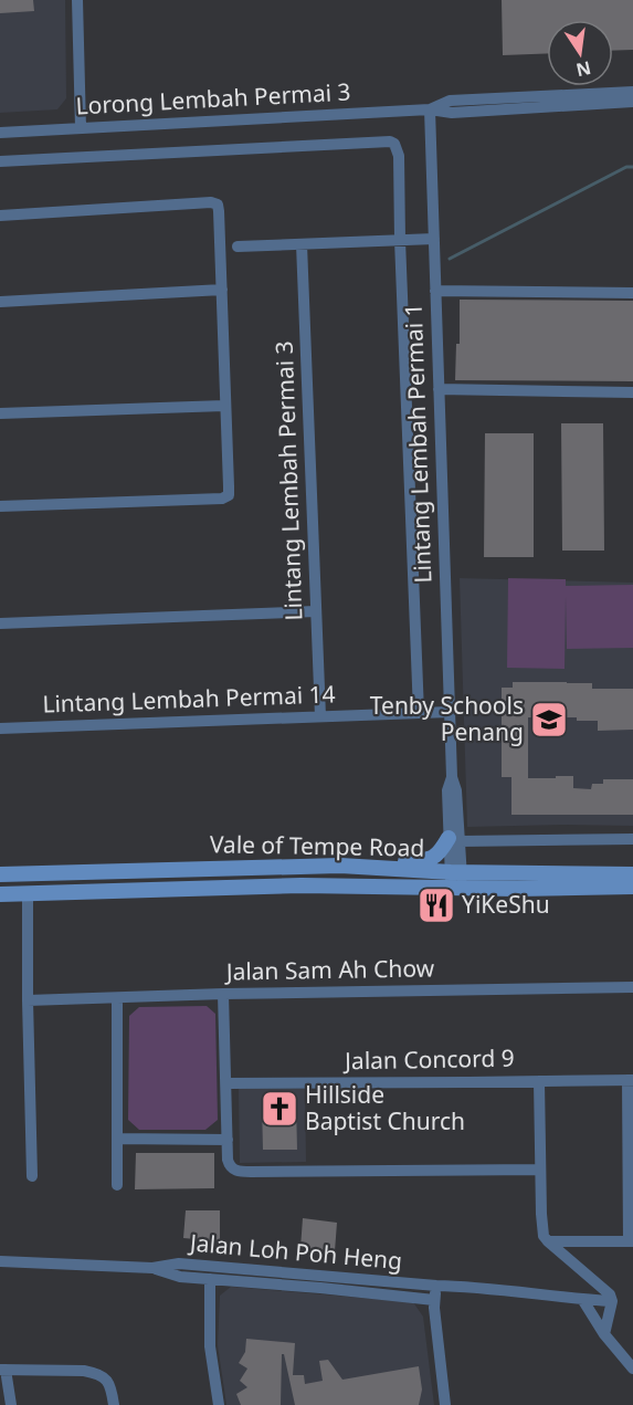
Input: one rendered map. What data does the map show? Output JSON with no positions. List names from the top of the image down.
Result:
{
  "streets": {
    "main road": ["Vale of Tempe Road"],
    "street": [
      "Lorong Lembah Permai 3",
      "Lintang Lembah Permai 1",
      "Lintang Lembah Permai 3",
      "Lintang Lembah Permai 14",
      "Jalan Sam Ah Chow",
      "Jalan Concord 9",
      "Jalan Loh Poh Heng"
    ]
  },
  "crossings": [
    ["Lorong Lembah Permai 3", "Lintang Lembah Permai 1"],
    ["Lintang Lembah Permai 1", "Lintang Lembah Permai 14"],
    ["Lintang Lembah Permai 1", "Vale of Tempe Road"],
    ["Lintang Lembah Permai 3", "Lintang Lembah Permai 14"]
  ],
  "places": {
    "school or university": ["Tenby Schools Penang"],
    "restaurant": ["YiKeShu"],
    "church": ["Hillside Baptist Church"]
  },
  "north": "bottom"
}
